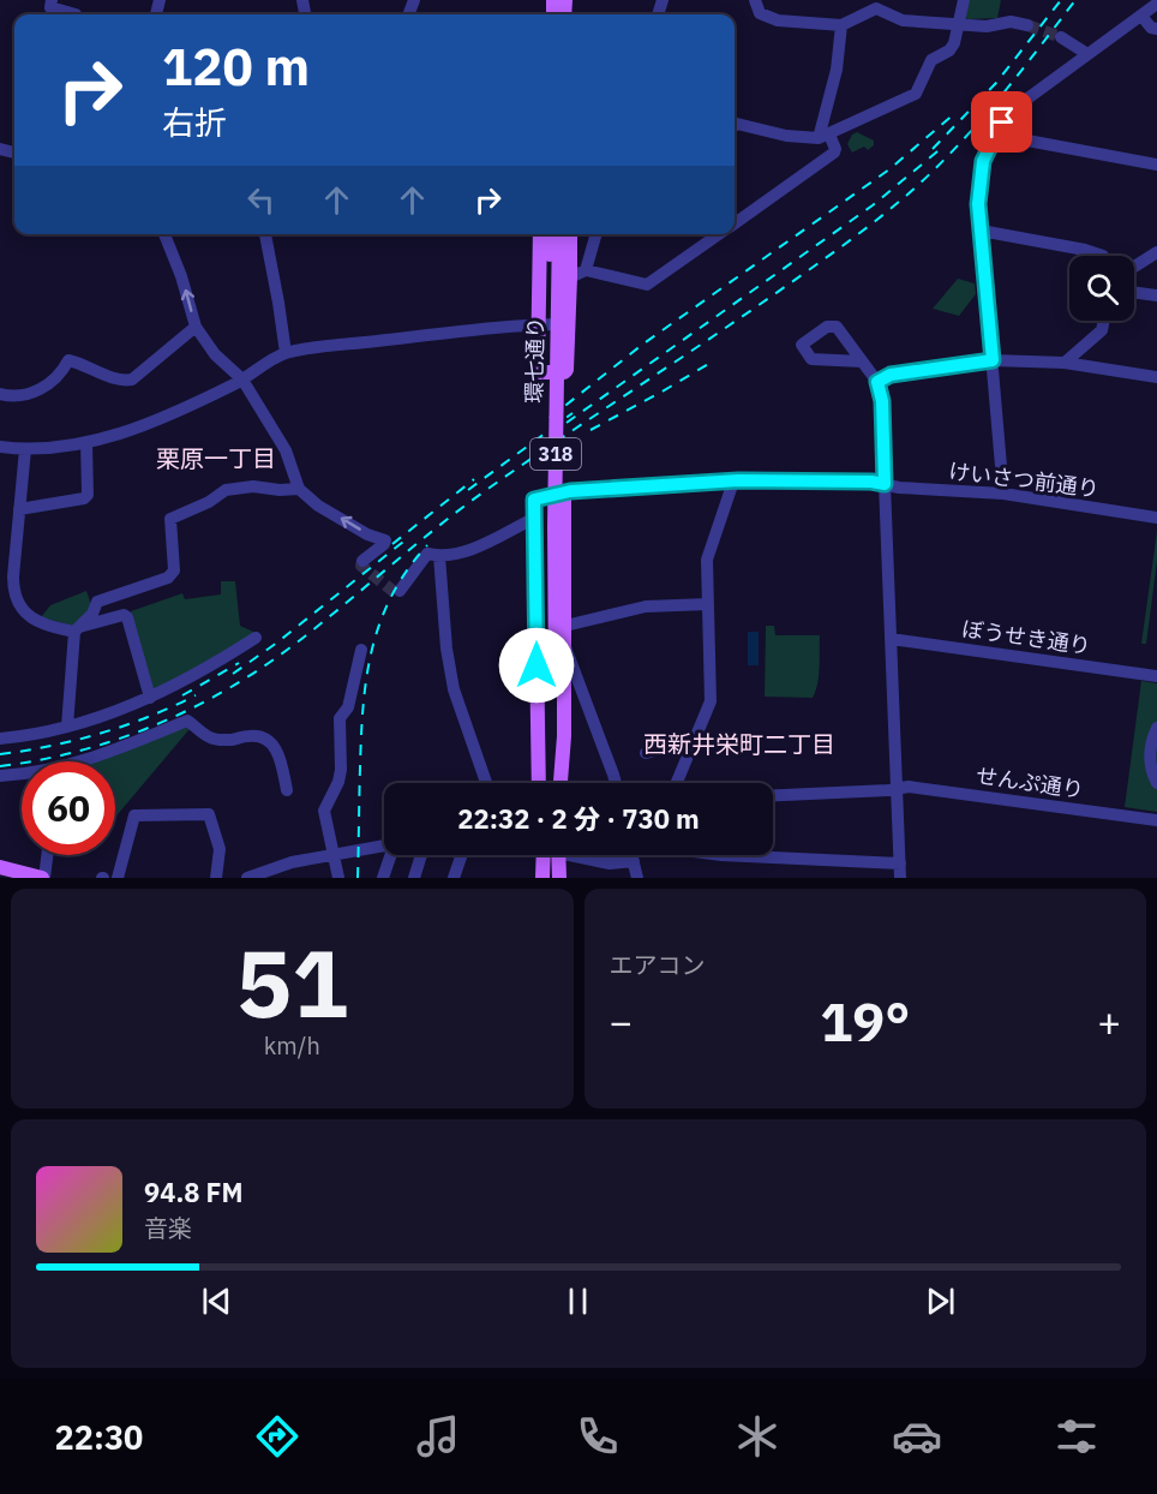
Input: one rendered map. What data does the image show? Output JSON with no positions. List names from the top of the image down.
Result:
{
  "streets": {
    "main road": ["環七通り", "318"],
    "street": ["けいさつ前通り", "ぼうせき通り", "せんぷ通り"]
  },
  "districts": ["栗原一丁目", "西新井栄町二丁目"],
  "page": {
    "turn": ["120 m", "右折"],
    "limit": "60",
    "trip": "22:32 · 2 分 · 730 m",
    "tile": [
      ["51", "km/h"],
      "エアコン"
    ],
    "heat": ["−", "19°", "+"],
    "song": ["94.8 FM", "音楽"],
    "tabs": "22:30"
  }
}
